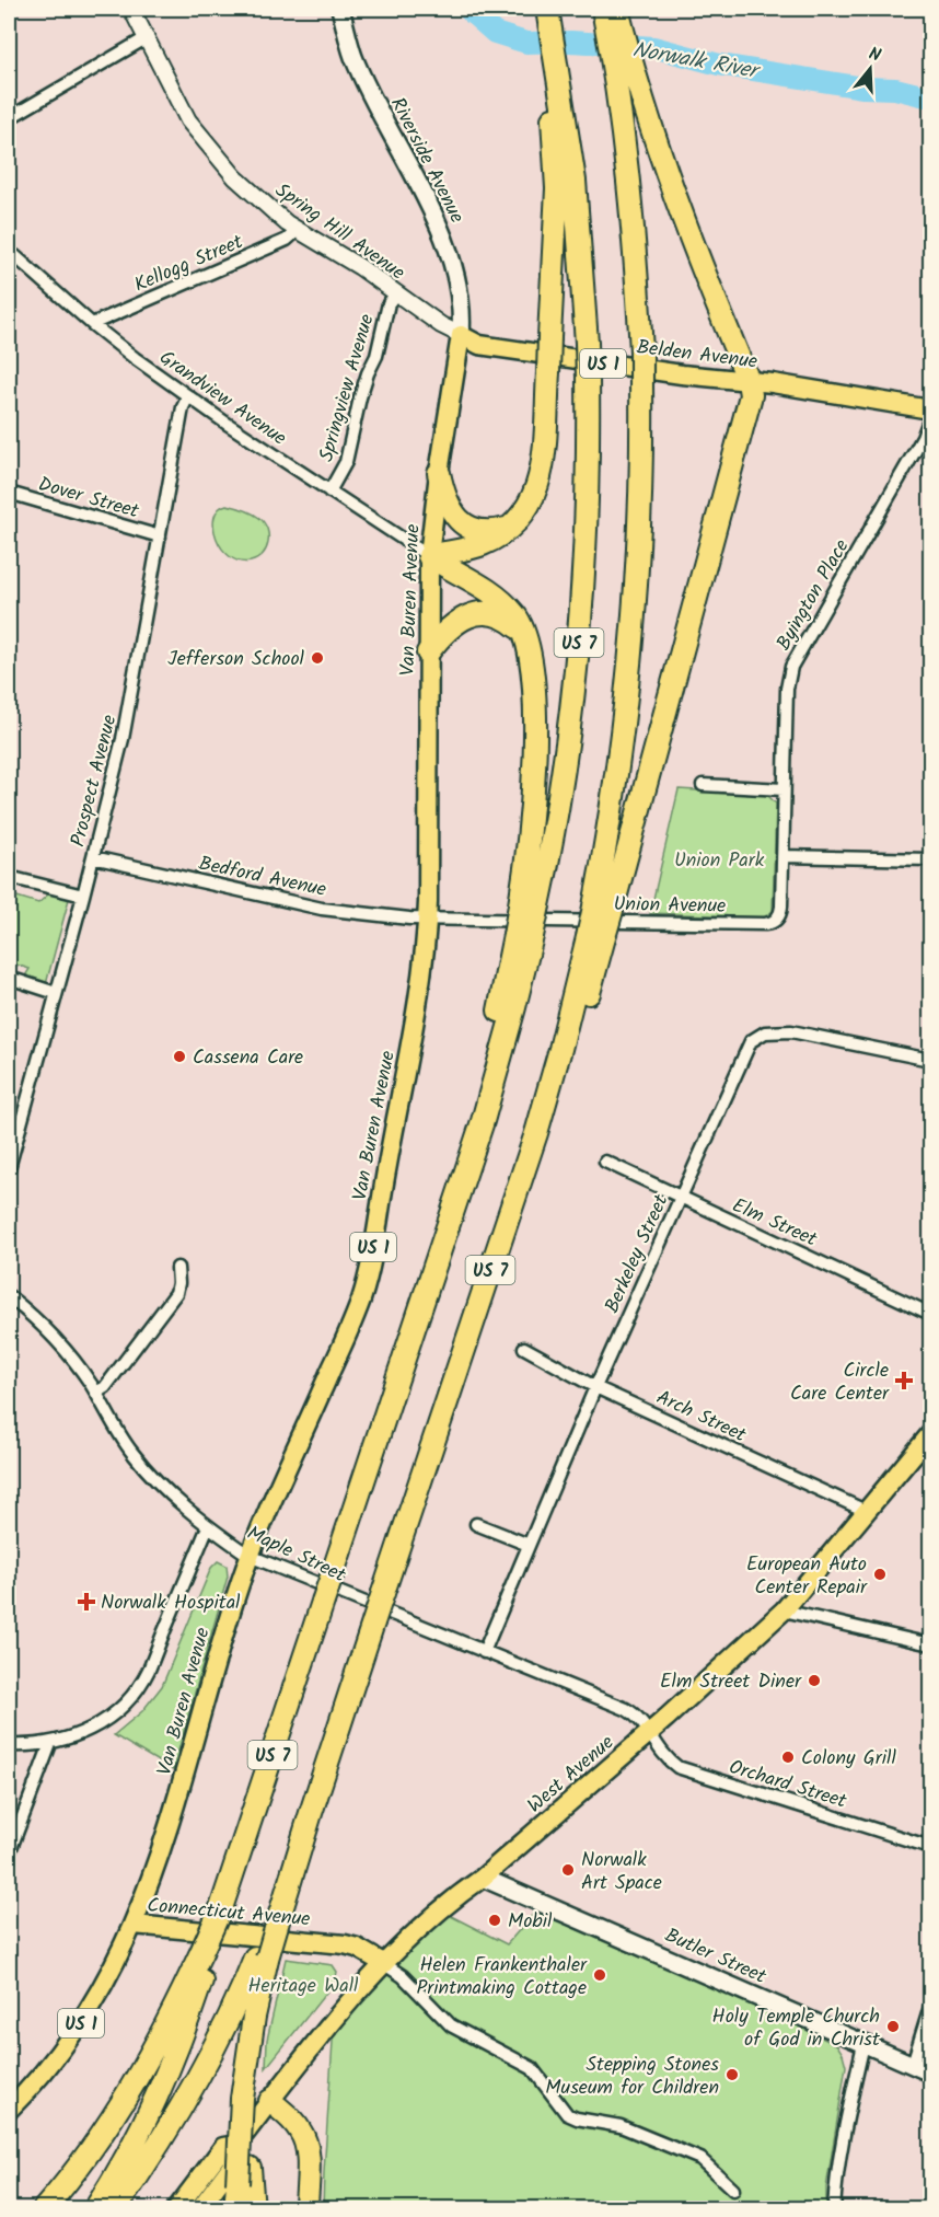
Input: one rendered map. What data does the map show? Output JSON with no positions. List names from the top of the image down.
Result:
{
  "streets": {
    "highway": ["US 7"],
    "main road": [
      "Riverside Avenue",
      "Belden Avenue",
      "US 1",
      "Van Buren Avenue",
      "West Avenue",
      "Connecticut Avenue",
      "Butler Street"
    ],
    "street": [
      "Spring Hill Avenue",
      "Kellogg Street",
      "Springview Avenue",
      "Grandview Avenue",
      "Dover Street",
      "Byington Place",
      "Prospect Avenue",
      "Bedford Avenue",
      "Union Avenue",
      "Elm Street",
      "Berkeley Street",
      "Arch Street",
      "Maple Street",
      "Orchard Street"
    ]
  },
  "crossings": [
    ["Riverside Avenue", "Spring Hill Avenue"],
    ["Riverside Avenue", "Belden Avenue"],
    ["Riverside Avenue", "Van Buren Avenue"],
    ["Spring Hill Avenue", "Kellogg Street"],
    ["Spring Hill Avenue", "Belden Avenue"],
    ["Spring Hill Avenue", "Springview Avenue"],
    ["Spring Hill Avenue", "Van Buren Avenue"],
    ["Kellogg Street", "Grandview Avenue"],
    ["Belden Avenue", "Van Buren Avenue"],
    ["Springview Avenue", "Grandview Avenue"],
    ["Grandview Avenue", "Van Buren Avenue"],
    ["Grandview Avenue", "Prospect Avenue"],
    ["Dover Street", "Prospect Avenue"],
    ["Byington Place", "Union Avenue"],
    ["Van Buren Avenue", "Bedford Avenue"],
    ["Van Buren Avenue", "Maple Street"],
    ["Van Buren Avenue", "Connecticut Avenue"],
    ["Prospect Avenue", "Bedford Avenue"],
    ["Bedford Avenue", "Union Avenue"],
    ["Elm Street", "Berkeley Street"],
    ["Berkeley Street", "Arch Street"],
    ["Berkeley Street", "Maple Street"],
    ["Arch Street", "West Avenue"],
    ["Maple Street", "West Avenue"],
    ["Maple Street", "Orchard Street"],
    ["West Avenue", "Orchard Street"],
    ["West Avenue", "Connecticut Avenue"],
    ["West Avenue", "Butler Street"]
  ],
  "water": ["Norwalk River"],
  "parks": ["Union Park", "Heritage Wall"],
  "places": {
    "other": [
      "Jefferson School",
      "Cassena Care",
      "European Auto Center Repair",
      "Elm Street Diner",
      "Colony Grill",
      "Norwalk Art Space",
      "Mobil",
      "Helen Frankenthaler Printmaking Cottage",
      "Holy Temple Church of God in Christ",
      "Stepping Stones Museum for Children"
    ],
    "health": ["Circle Care Center", "Norwalk Hospital"]
  },
  "north": "top"
}
